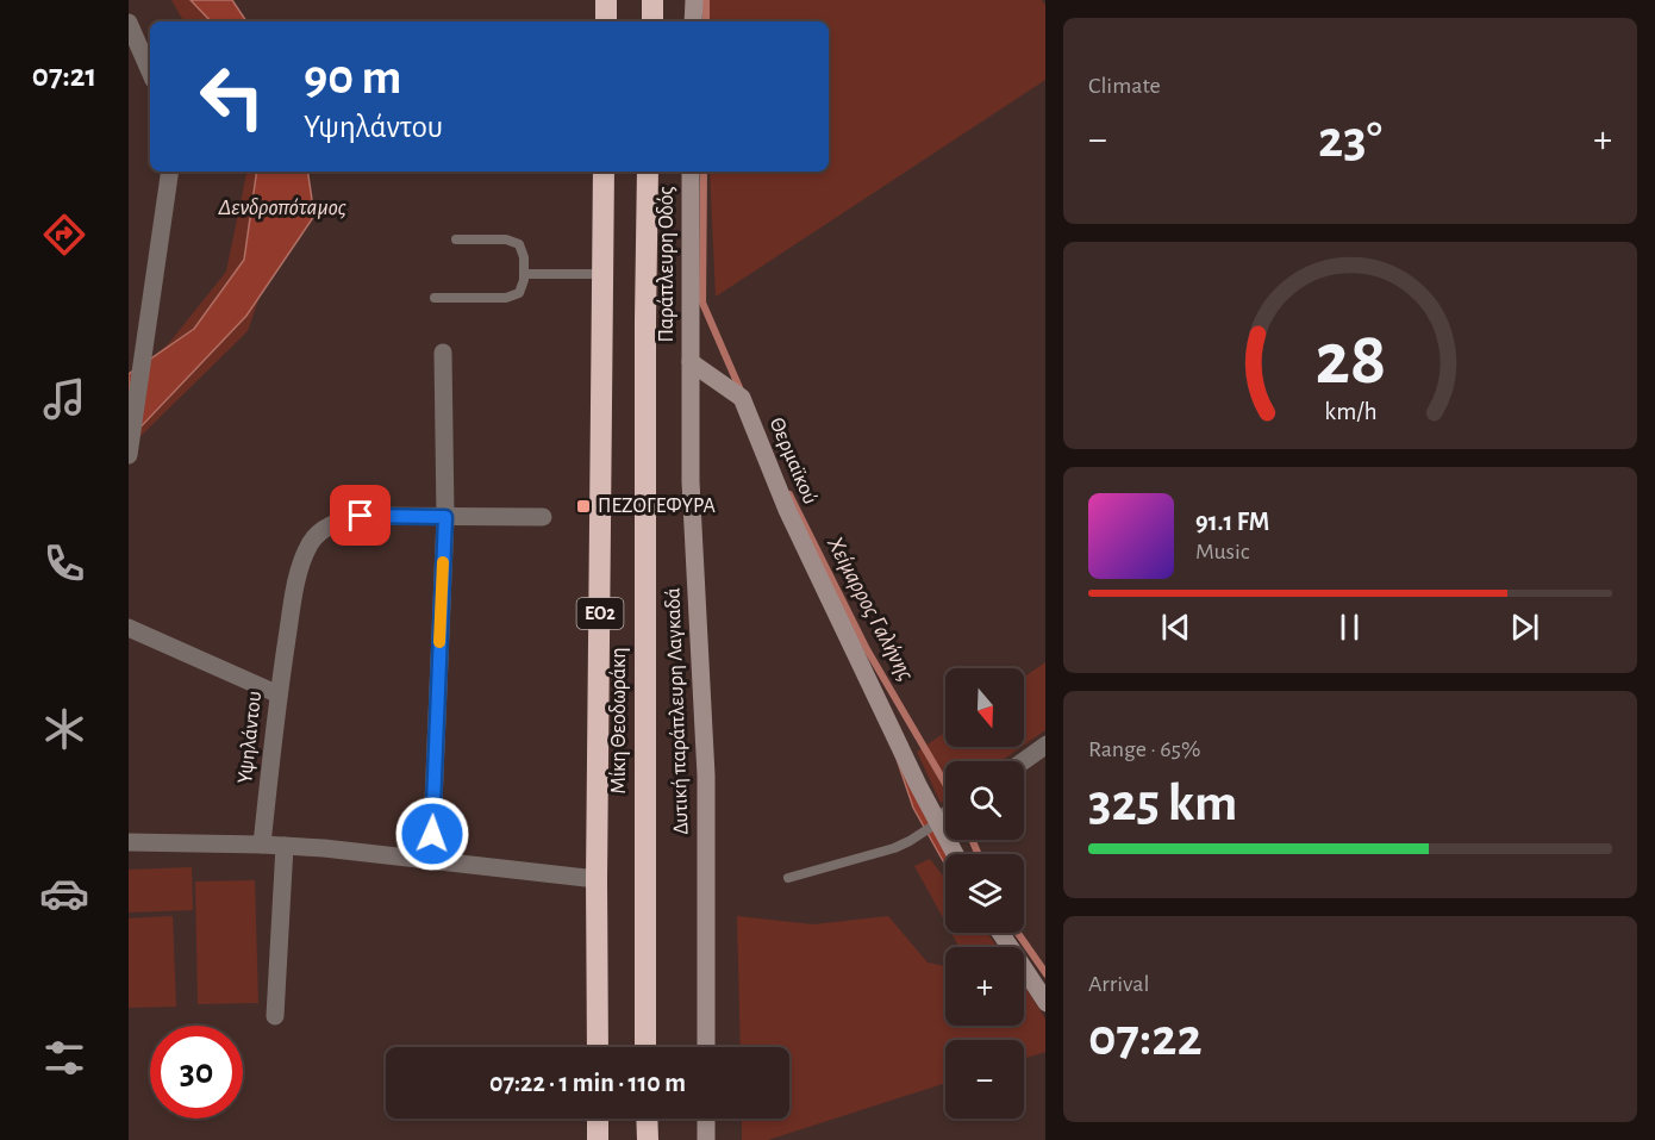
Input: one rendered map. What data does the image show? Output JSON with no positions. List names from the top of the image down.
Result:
{
  "streets": {
    "highway": ["ΕΟ2", "Μίκη Θεοδωράκη"],
    "street": [
      "Παράπλευρη Οδός",
      "Θερμαϊκού",
      "Δυτική παράπλευρη Λαγκαδά",
      "Υψηλάντου"
    ]
  },
  "crossings": [
    ["Παράπλευρη Οδός", "Θερμαϊκού"],
    ["Παράπλευρη Οδός", "Δυτική παράπλευρη Λαγκαδά"],
    ["Θερμαϊκού", "Δυτική παράπλευρη Λαγκαδά"]
  ],
  "water": ["Δενδροπόταμος", "Χείμαρρος Γαλήνης"],
  "places": {
    "transit": ["ΠΕΖΟΓΕΦΥΡΑ"]
  },
  "north": "bottom",
  "page": {
    "tabs": "07:21",
    "tile": [
      "Climate",
      ["Range · 65%", "325 km"],
      ["Arrival", "07:22"]
    ],
    "turn": ["90 m", "Υψηλάντου"],
    "heat": ["−", "23°", "+"],
    "song": ["91.1 FM", "Music"],
    "map_buttons": ["+", "−"],
    "limit": "30",
    "trip": "07:22 · 1 min · 110 m",
    "gauge": ["28", "km/h"]
  }
}
